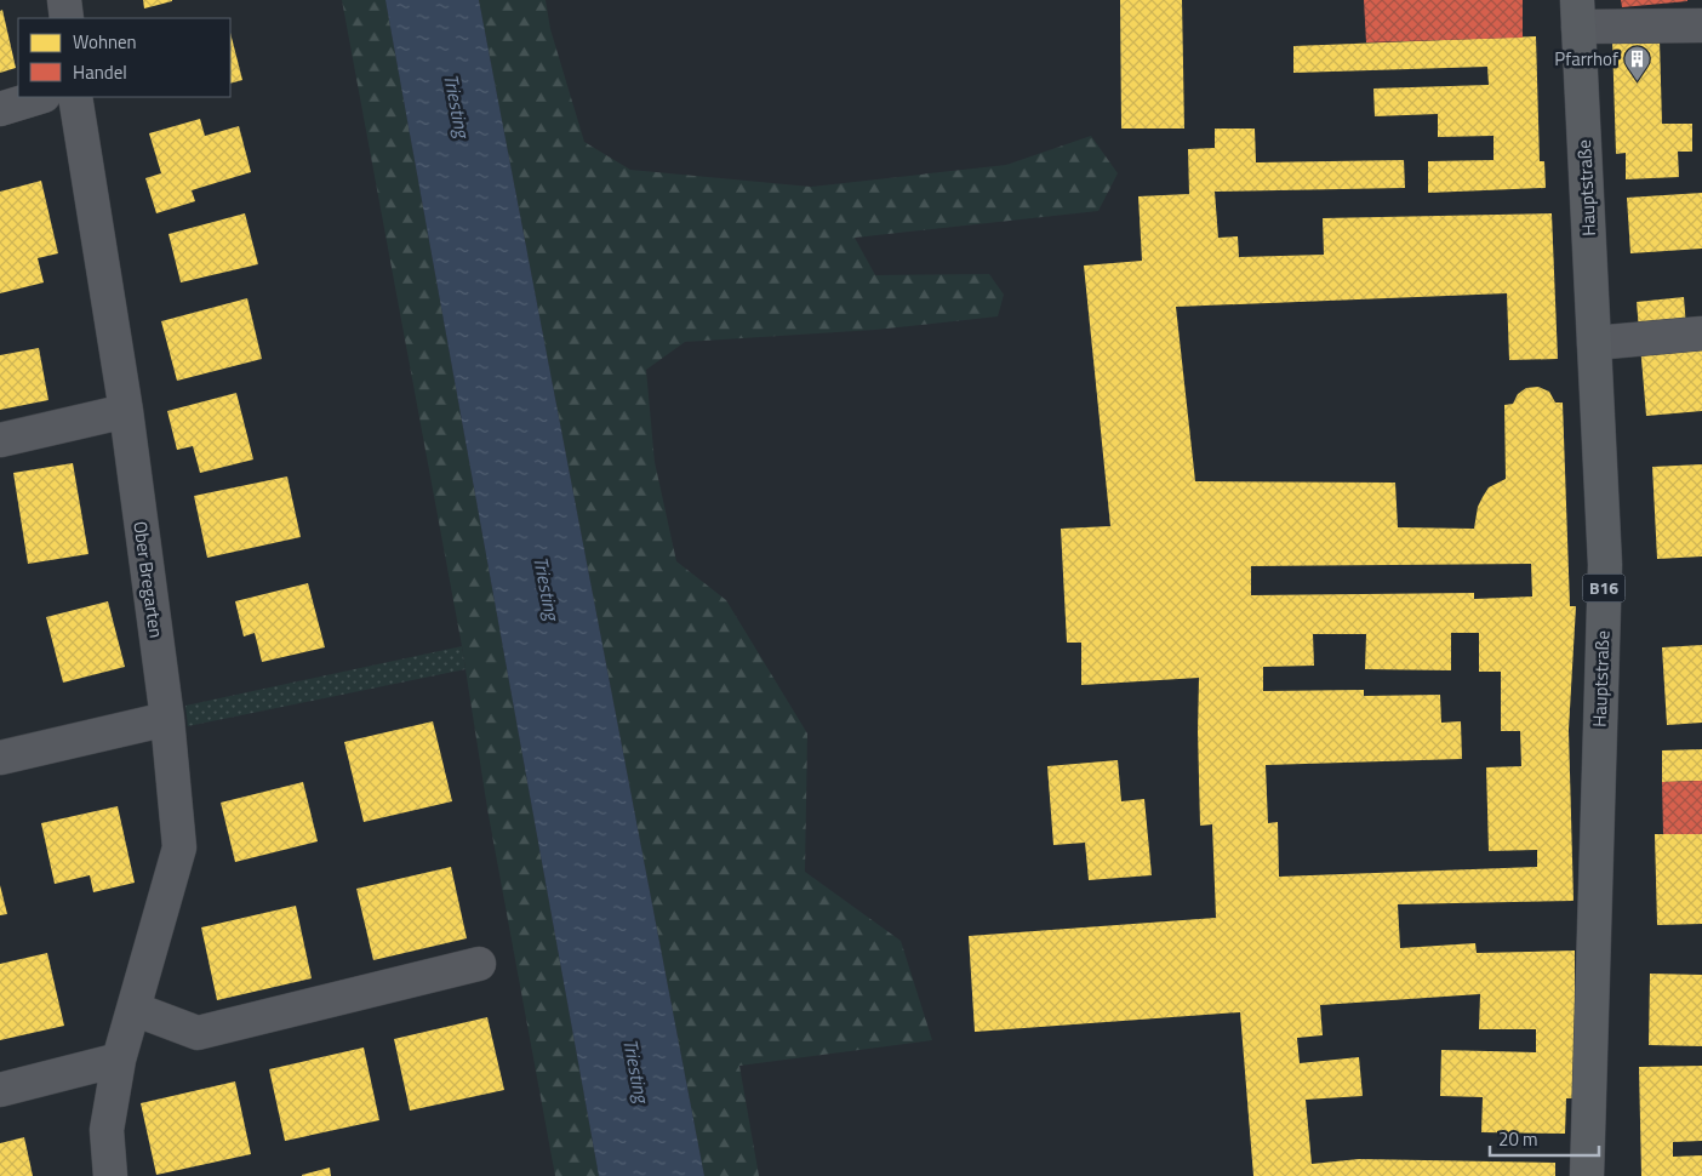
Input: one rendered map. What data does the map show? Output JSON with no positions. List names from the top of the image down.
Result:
{
  "streets": {
    "main road": ["Hauptstraße", "B16"],
    "street": ["Ober Bregarten"]
  },
  "water": ["Triesting"],
  "places": {
    "building": ["Pfarrhof"]
  },
  "legend": ["Wohnen", "Handel"],
  "scale_bar": "20 m"
}
